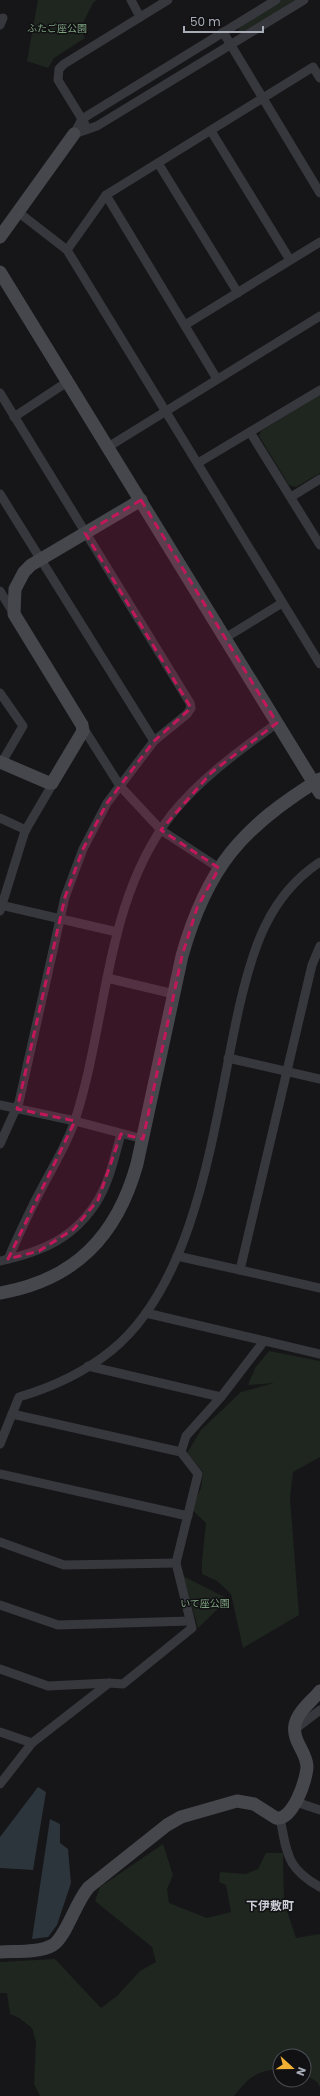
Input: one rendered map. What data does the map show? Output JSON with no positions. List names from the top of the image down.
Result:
{
  "districts": ["下伊敷町"],
  "parks": ["ふたご座公園", "いて座公園"],
  "scale_bar": "50 m",
  "north": "right"
}
